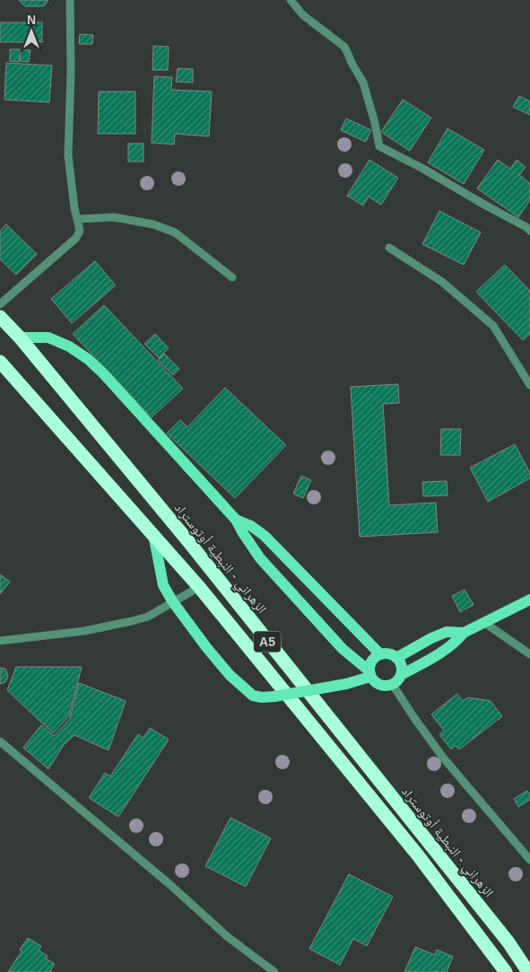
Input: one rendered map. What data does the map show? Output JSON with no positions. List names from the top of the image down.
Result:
{
  "streets": {
    "highway": ["الزهراني - النبطية أوتوستراد", "A5"]
  },
  "north": "top"
}
